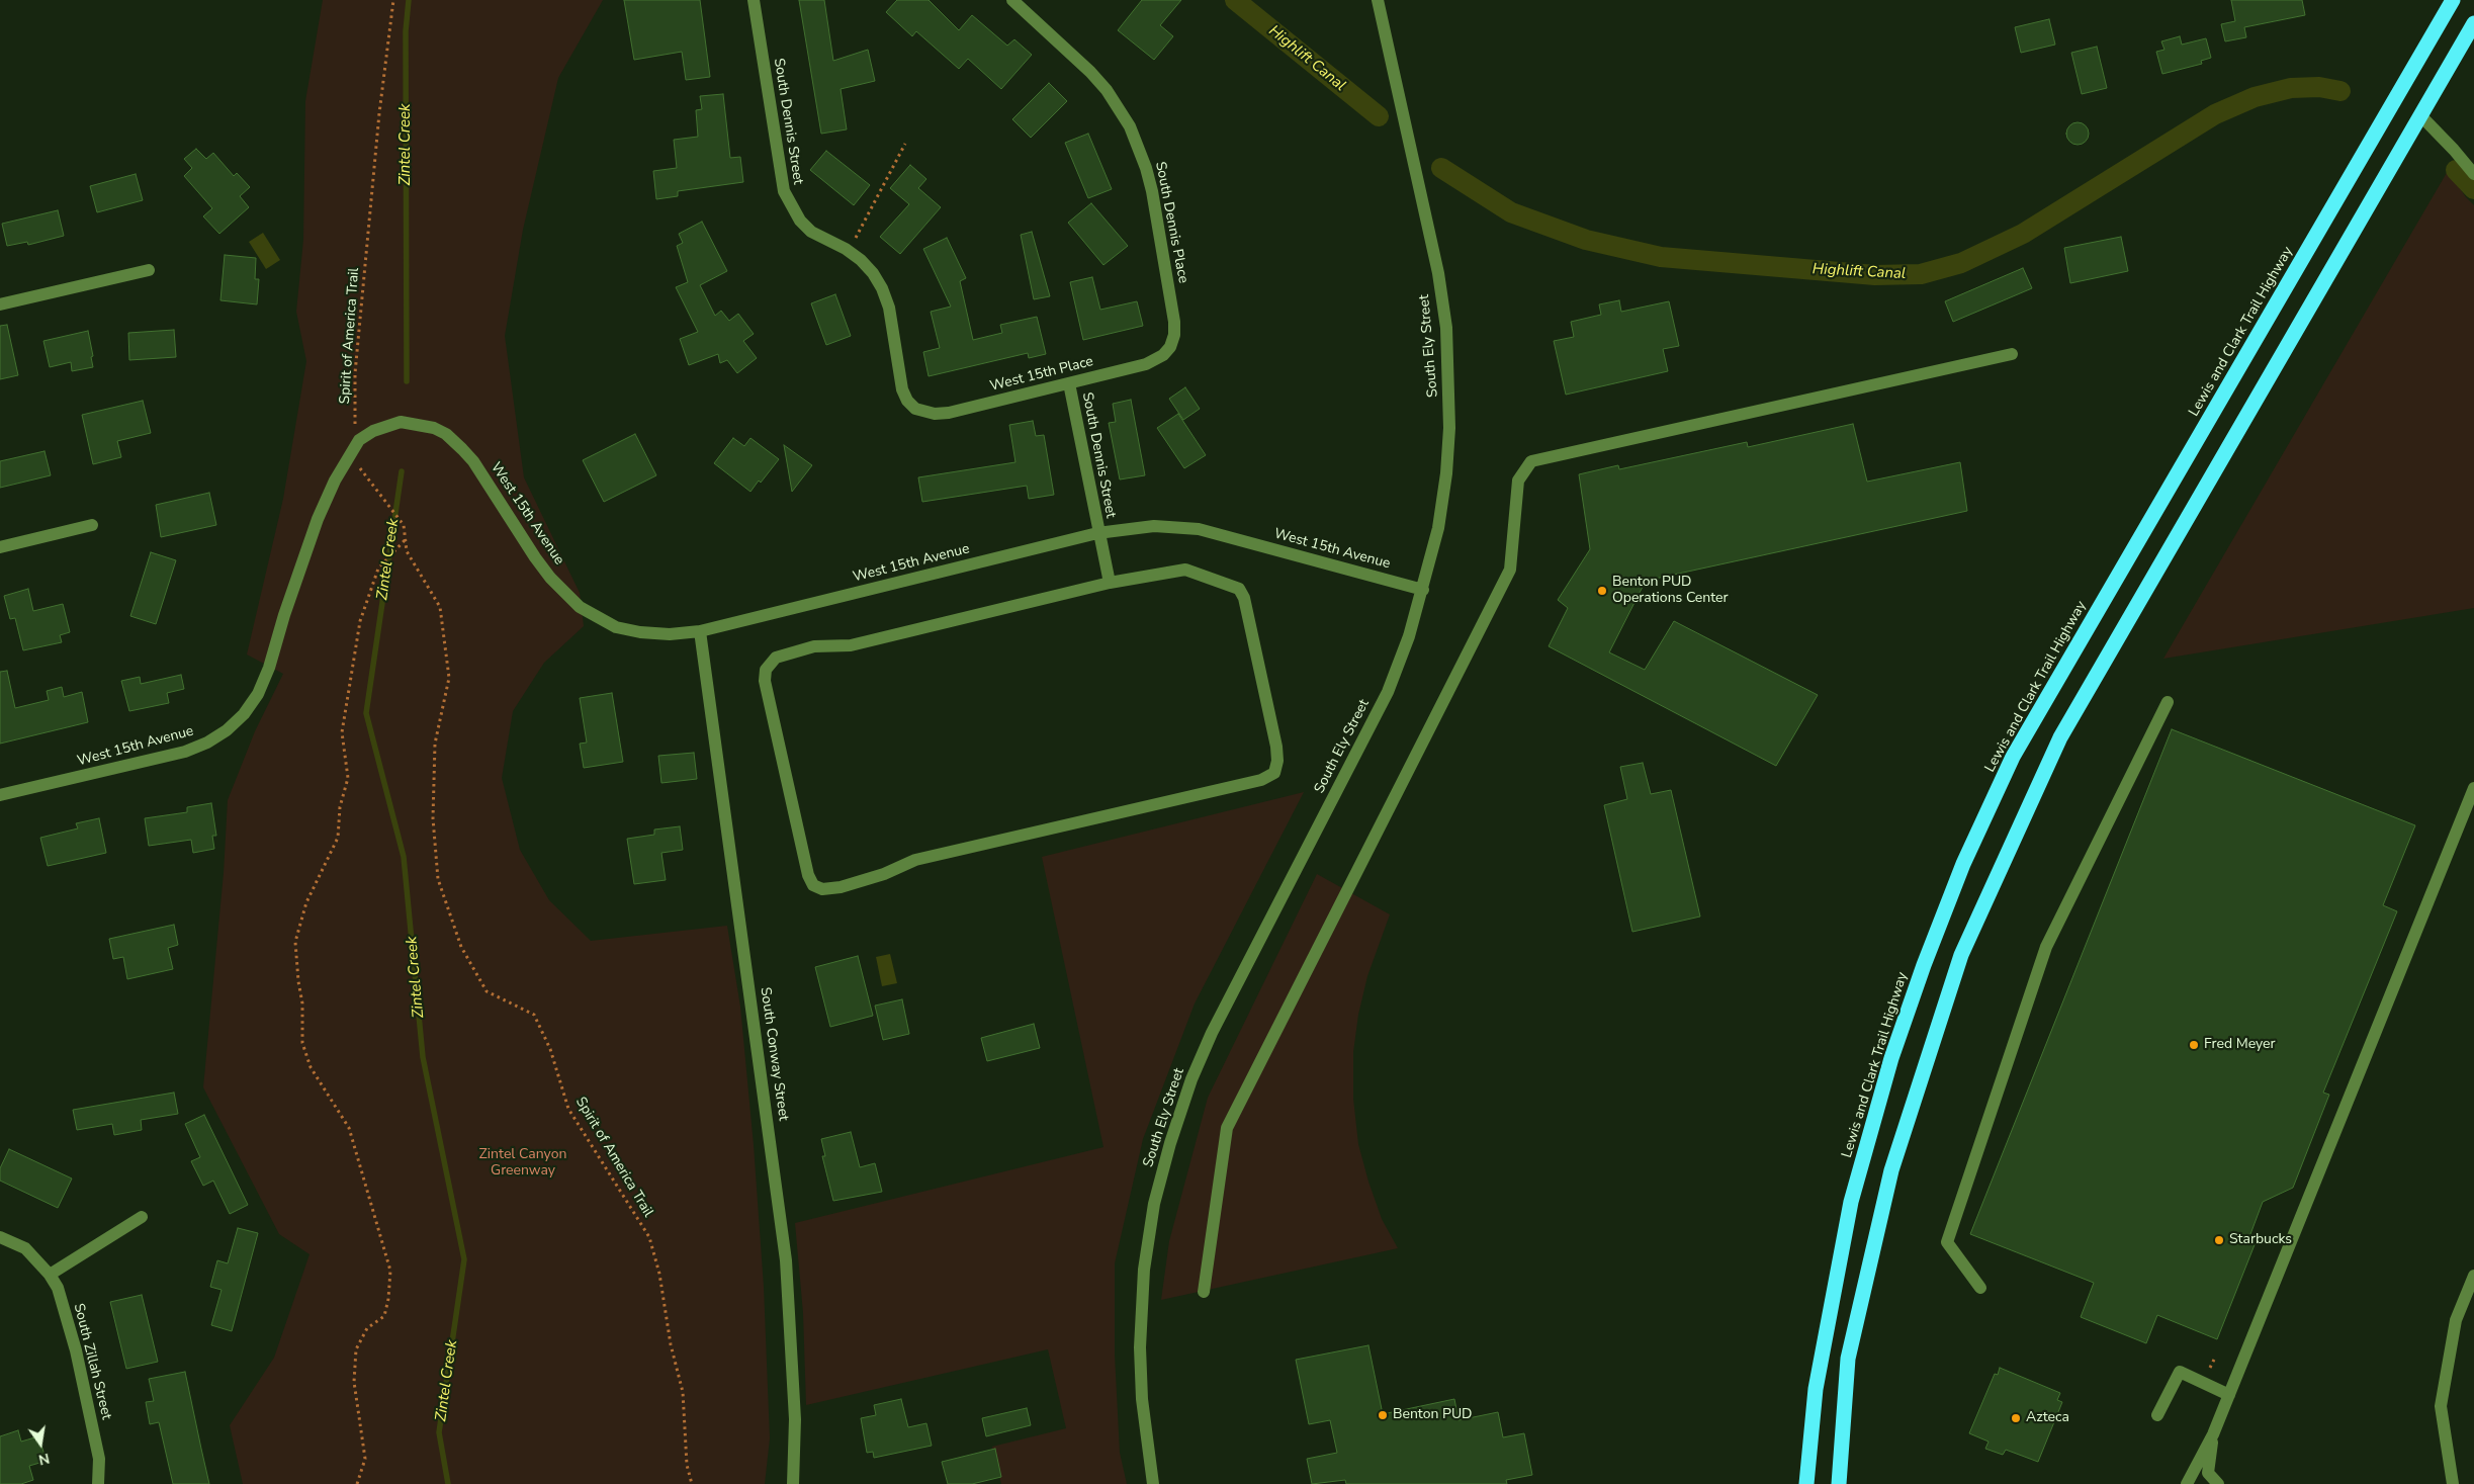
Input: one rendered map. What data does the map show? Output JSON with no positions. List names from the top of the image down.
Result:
{
  "streets": {
    "highway": ["Lewis and Clark Trail Highway"],
    "street": [
      "South Dennis Street",
      "South Dennis Place",
      "South Ely Street",
      "West 15th Place",
      "West 15th Avenue",
      "South Conway Street",
      "South Zillah Street"
    ],
    "path": ["Spirit of America Trail"]
  },
  "crossings": [
    ["South Dennis Street", "West 15th Place"],
    ["South Dennis Street", "West 15th Avenue"],
    ["South Dennis Place", "West 15th Place"],
    ["Spirit of America Trail", "West 15th Avenue"],
    ["South Ely Street", "West 15th Avenue"],
    ["West 15th Avenue", "South Conway Street"]
  ],
  "water": ["Highlift Canal", "Zintel Creek"],
  "parks": ["Zintel Canyon Greenway"],
  "places": [
    "Benton PUD Operations Center",
    "Fred Meyer",
    "Starbucks",
    "Benton PUD",
    "Azteca"
  ],
  "north": "bottom"
}
